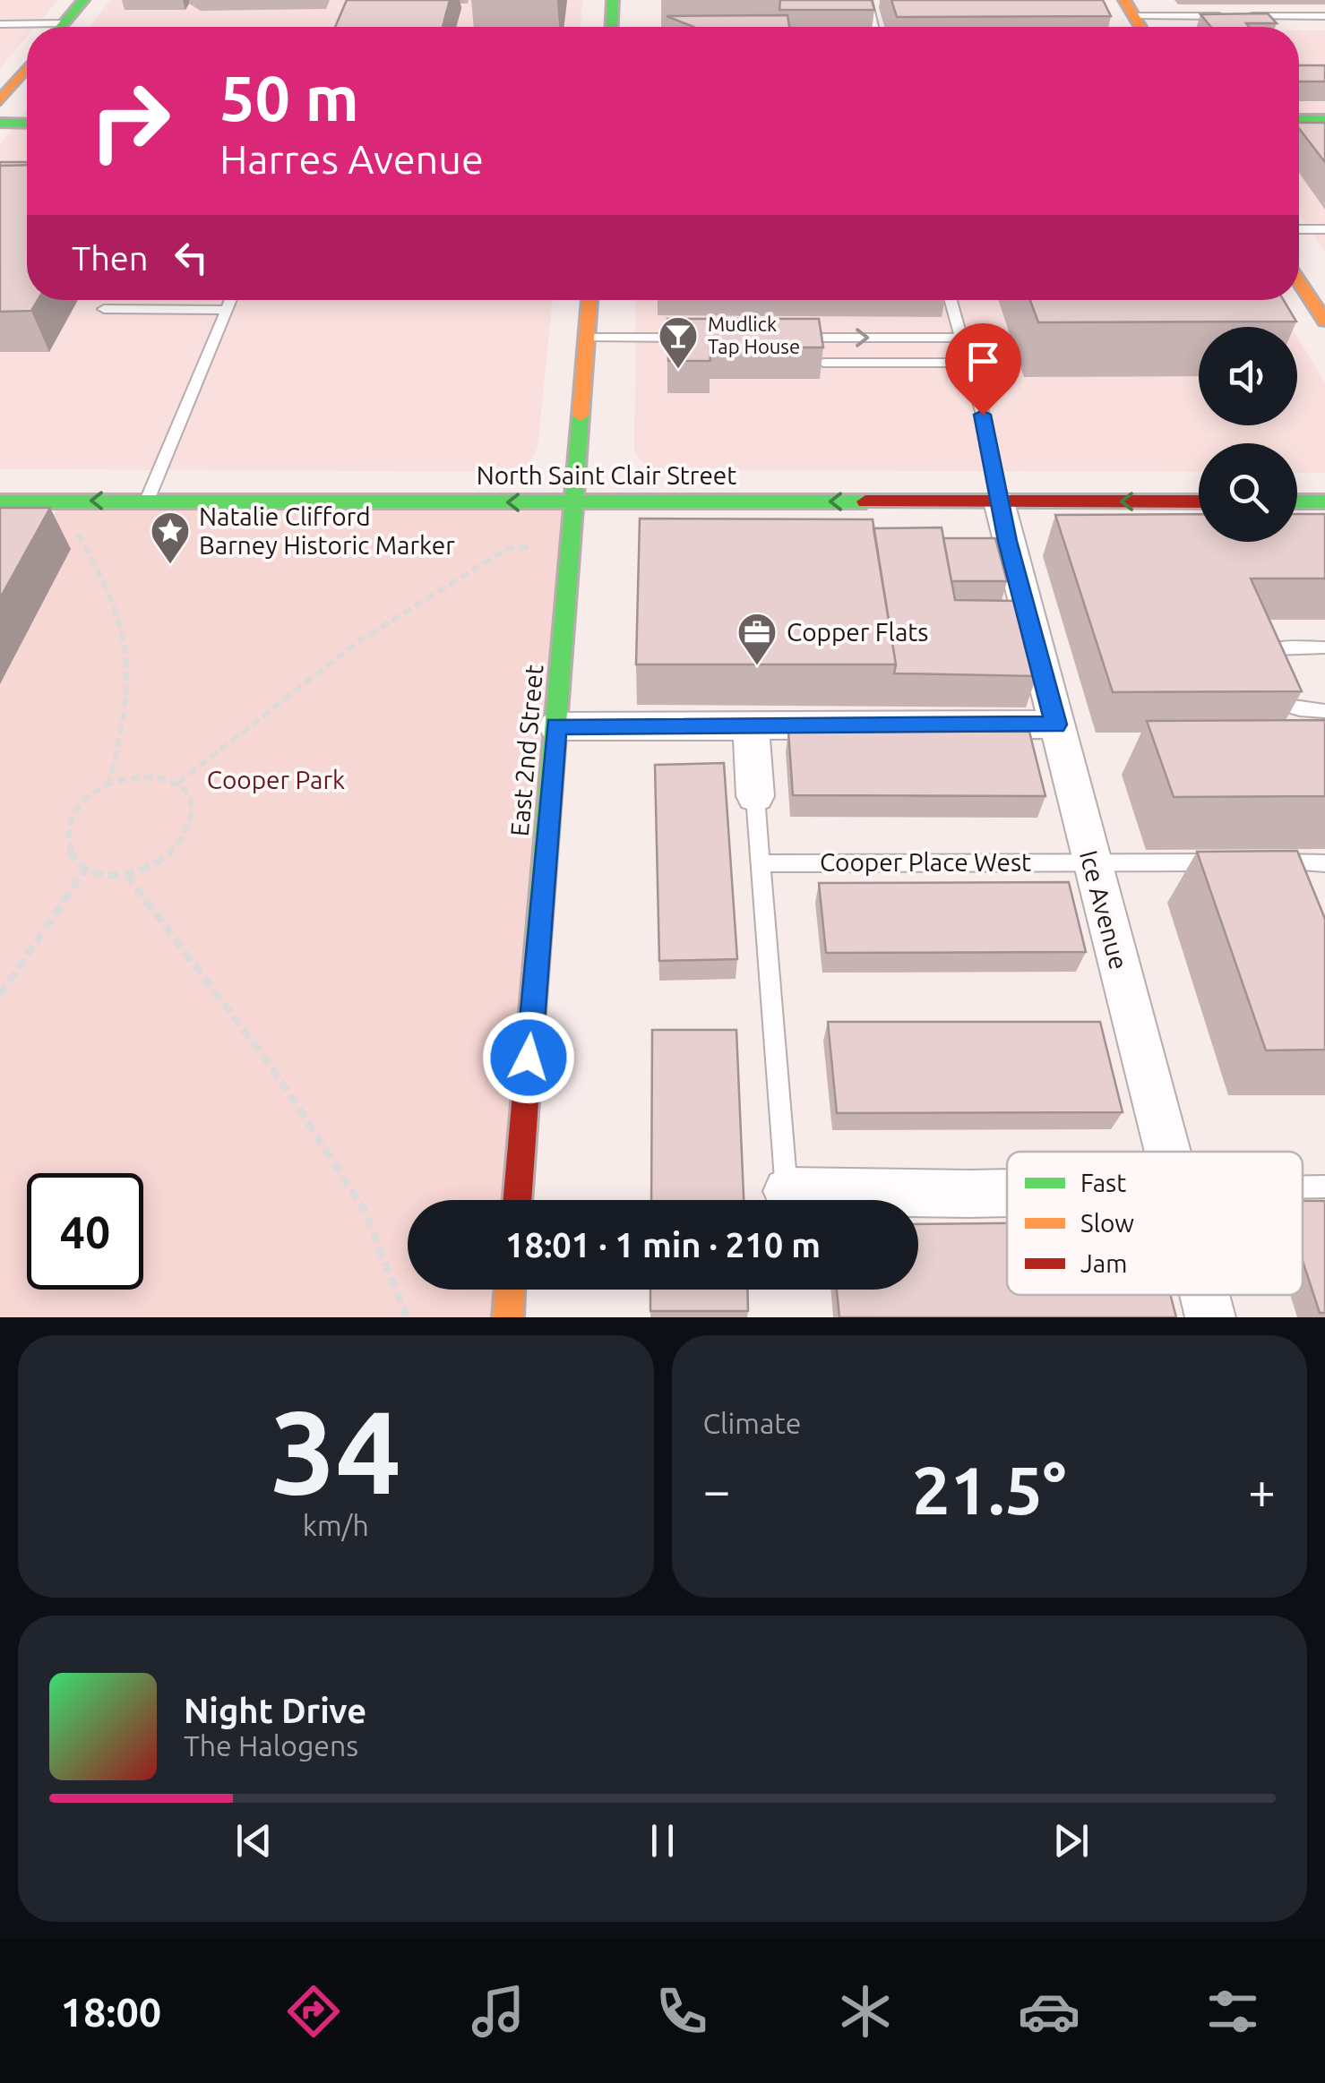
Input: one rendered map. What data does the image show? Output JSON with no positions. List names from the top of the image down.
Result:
{
  "streets": {
    "main road": ["North Saint Clair Street", "East 2nd Street"],
    "street": ["Ice Avenue"],
    "lane": ["Cooper Place West"]
  },
  "crossings": [
    ["North Saint Clair Street", "East 2nd Street"],
    ["North Saint Clair Street", "Ice Avenue"],
    ["Cooper Place West", "Ice Avenue"]
  ],
  "one_way": ["North Saint Clair Street"],
  "parks": ["Cooper Park"],
  "places": {
    "bar": ["Mudlick Tap House"],
    "place": ["Natalie Clifford Barney Historic Marker"],
    "office": ["Copper Flats"]
  },
  "legend": ["Fast", "Slow", "Jam"],
  "page": {
    "turn": ["50 m", "Harres Avenue"],
    "then": "Then",
    "limit": "40",
    "trip": "18:01 · 1 min · 210 m",
    "tile": [
      ["34", "km/h"],
      "Climate"
    ],
    "heat": ["−", "21.5°", "+"],
    "song": ["Night Drive", "The Halogens"],
    "tabs": "18:00"
  }
}
